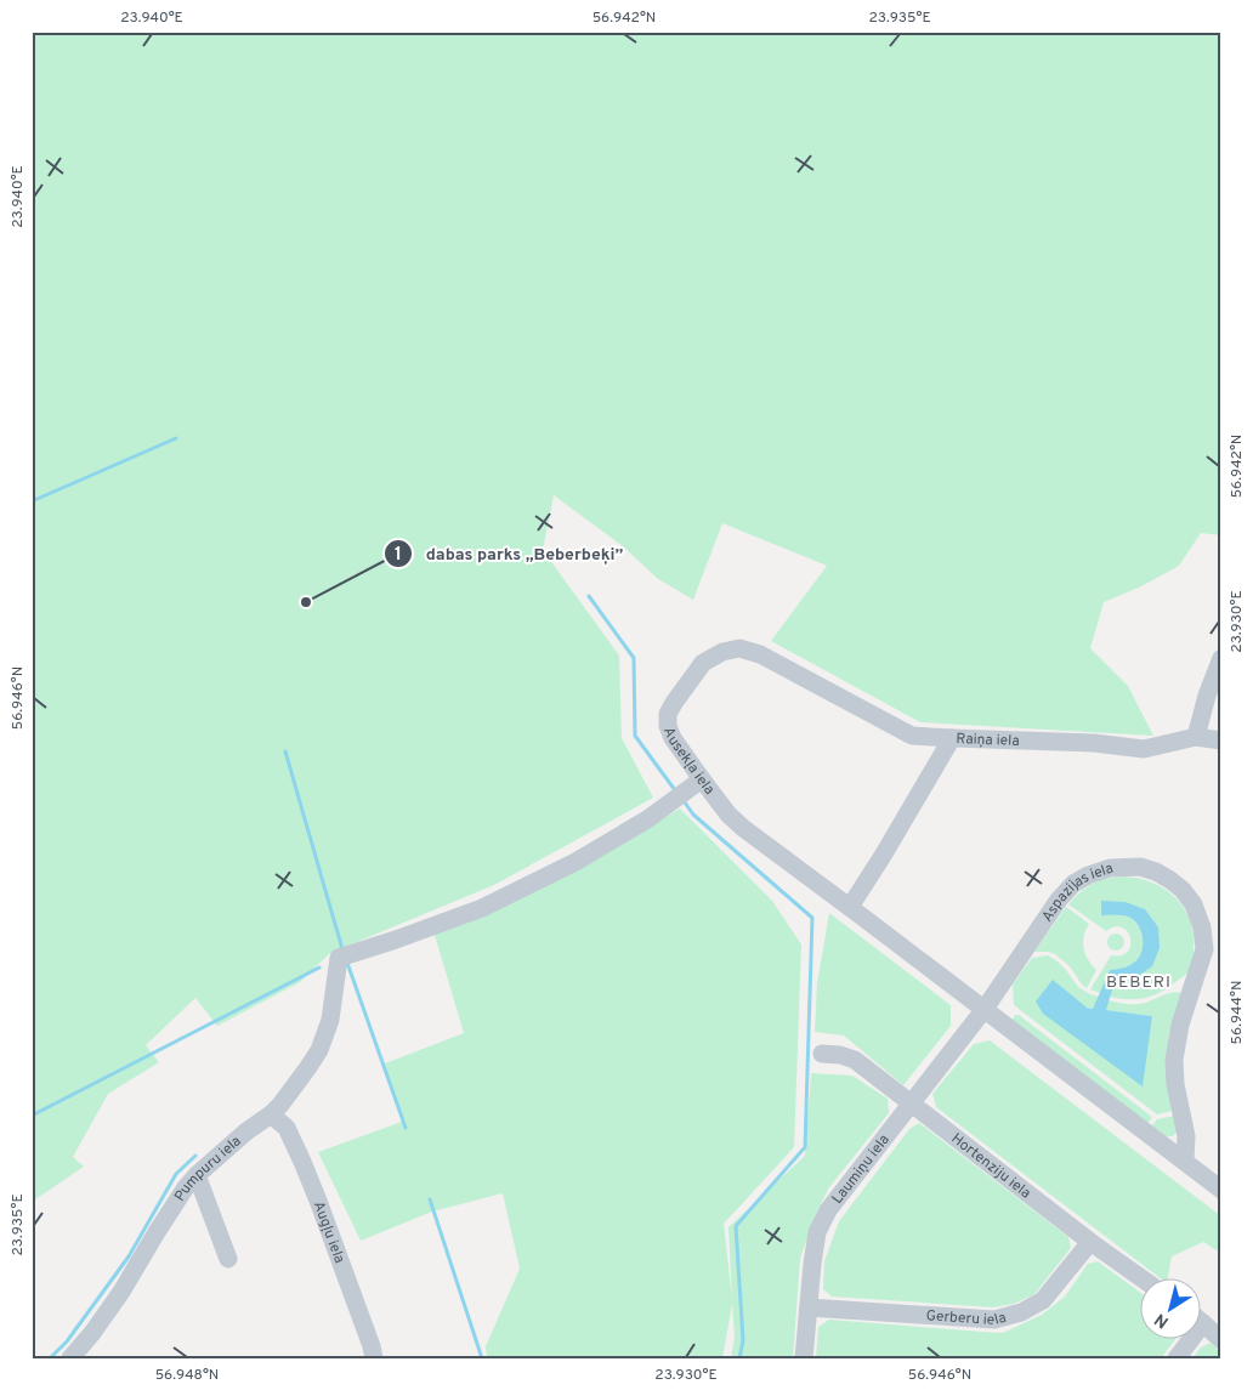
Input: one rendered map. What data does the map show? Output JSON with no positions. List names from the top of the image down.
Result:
{
  "streets": {
    "street": [
      "Raiņa iela",
      "Ausekļa iela",
      "Aspazijas iela",
      "Hortenziju iela",
      "Laumiņu iela",
      "Pumpuru iela",
      "Augļu iela",
      "Gerberu iela"
    ]
  },
  "crossings": [
    ["Raiņa iela", "Ausekļa iela"],
    ["Ausekļa iela", "Aspazijas iela"],
    ["Ausekļa iela", "Laumiņu iela"],
    ["Ausekļa iela", "Pumpuru iela"],
    ["Aspazijas iela", "Laumiņu iela"],
    ["Hortenziju iela", "Laumiņu iela"],
    ["Hortenziju iela", "Gerberu iela"],
    ["Laumiņu iela", "Gerberu iela"],
    ["Pumpuru iela", "Augļu iela"]
  ],
  "districts": ["BEBERI"],
  "places": ["dabas parks „Beberbeķi”"],
  "north": "bottom left",
  "coordinates": [
    "23.940°E",
    "56.942°N",
    "23.935°E",
    "23.930°E",
    "56.946°N",
    "56.944°N",
    "56.948°N"
  ]
}
